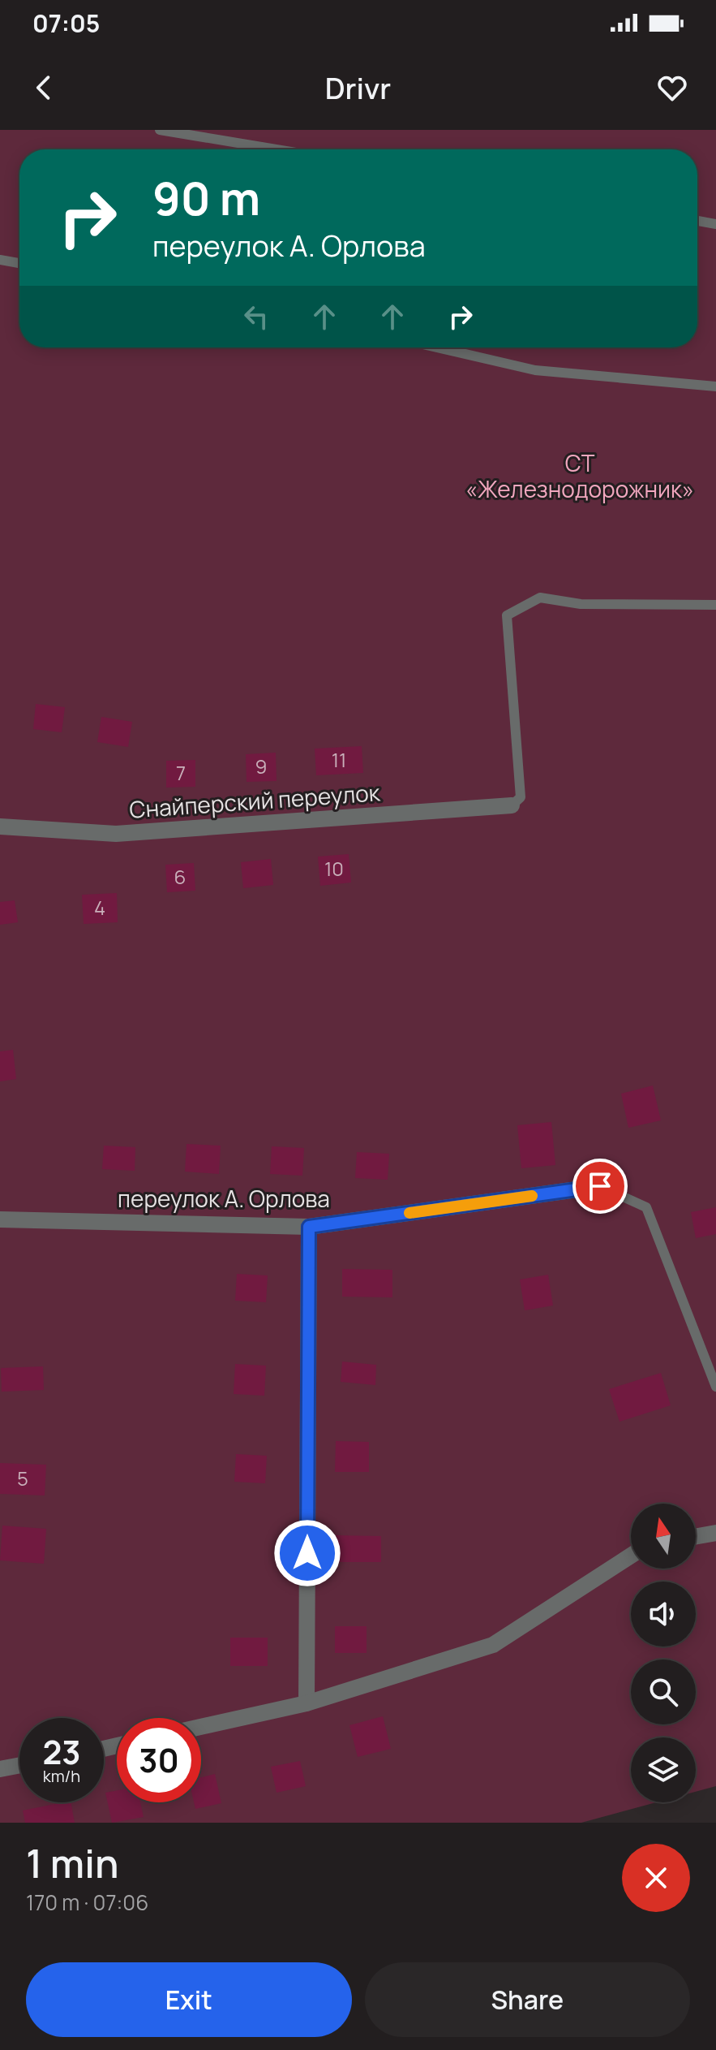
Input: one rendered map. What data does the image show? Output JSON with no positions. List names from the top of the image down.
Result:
{
  "streets": {
    "street": ["Снайперский переулок", "переулок А. Орлова"]
  },
  "parks": ["СТ «Железнодорожник»"],
  "house_numbers": [
    "11",
    "9",
    "7",
    "10",
    "6",
    "4",
    "5"
  ],
  "north": "top",
  "page": {
    "status": "07:05",
    "header": "Drivr",
    "turn": ["90 m", "переулок А. Орлова"],
    "speed": "23 km/h",
    "limit": "30",
    "heading": ["1 min", "170 m · 07:06"],
    "buttons": ["Exit", "Share"]
  }
}
